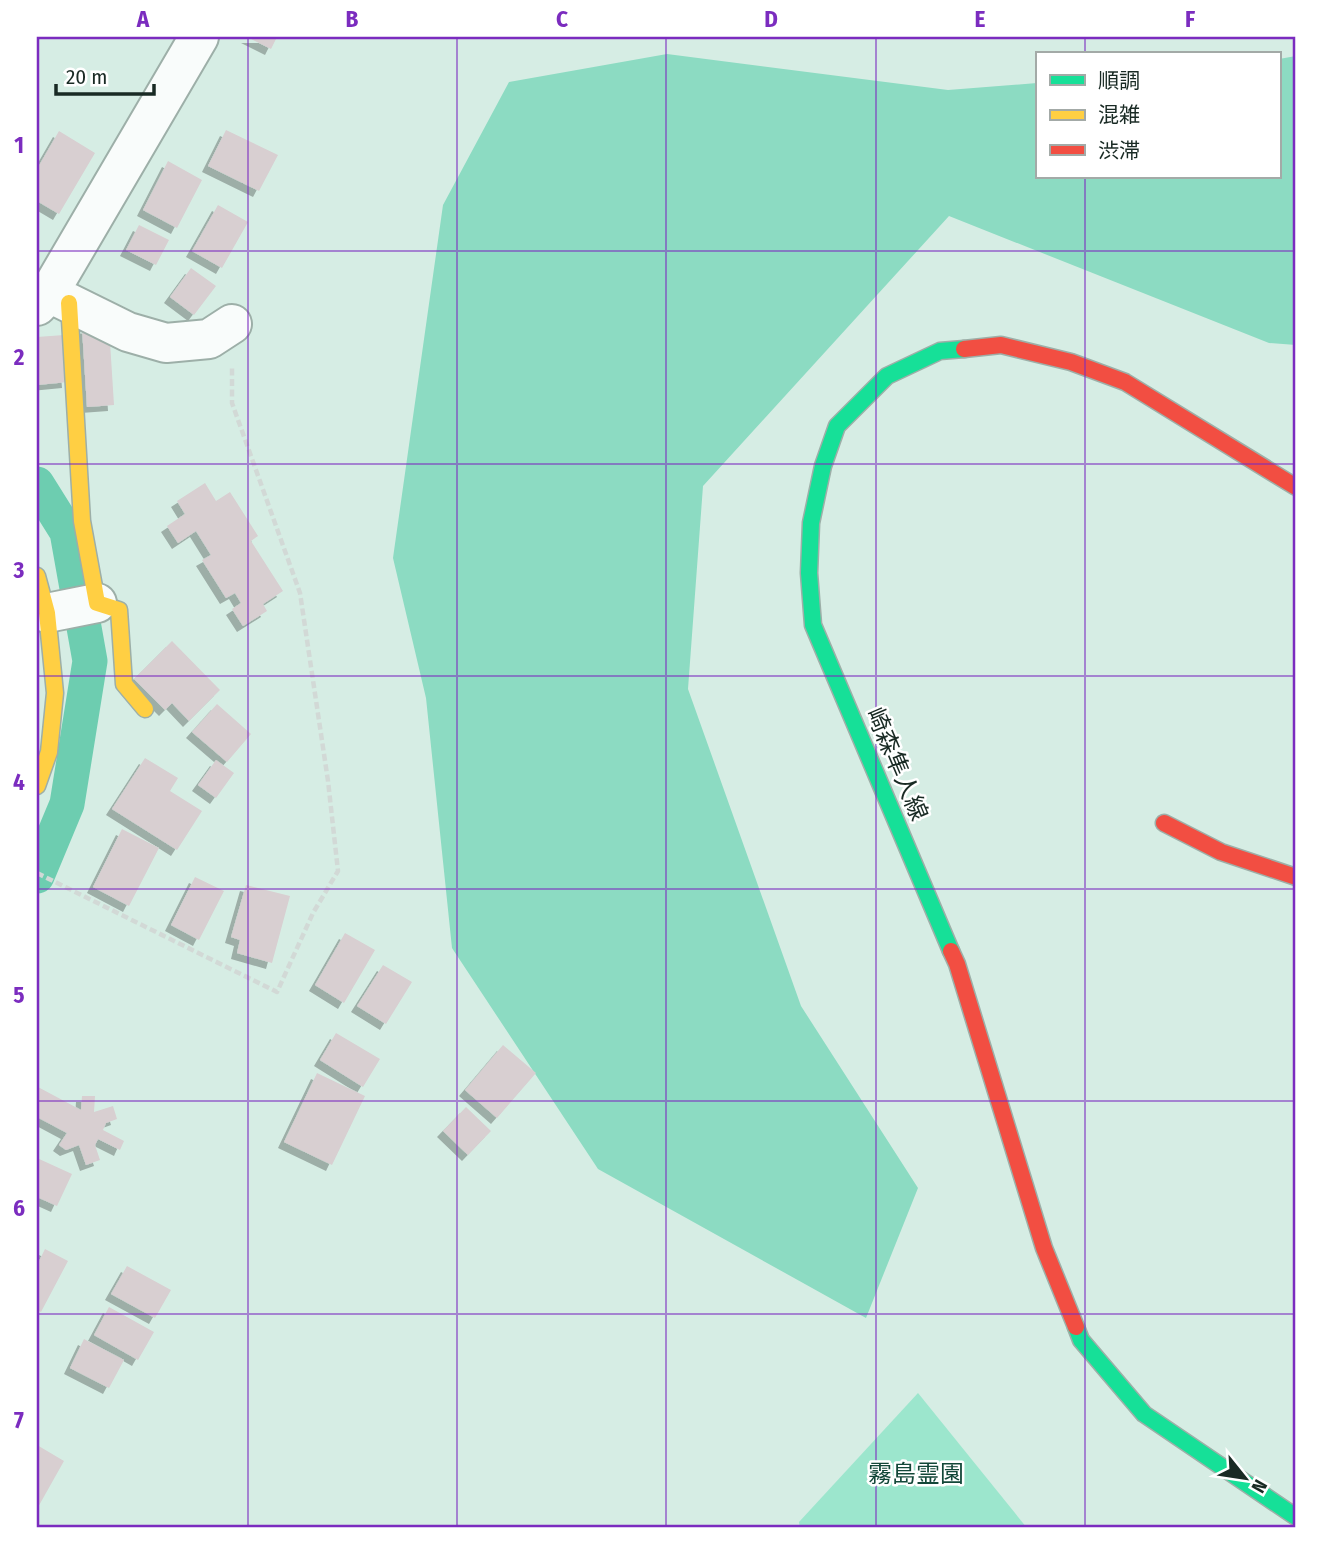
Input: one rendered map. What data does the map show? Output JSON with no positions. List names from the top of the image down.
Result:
{
  "streets": {
    "main road": ["崎森隼人線"]
  },
  "parks": ["霧島霊園"],
  "legend": ["順調", "混雑", "渋滞"],
  "scale_bar": "20 m",
  "north": "bottom right",
  "grid": {
    "columns": [
      "A",
      "B",
      "C",
      "D",
      "E",
      "F"
    ],
    "rows": [
      "1",
      "2",
      "3",
      "4",
      "5",
      "6",
      "7"
    ]
  }
}
